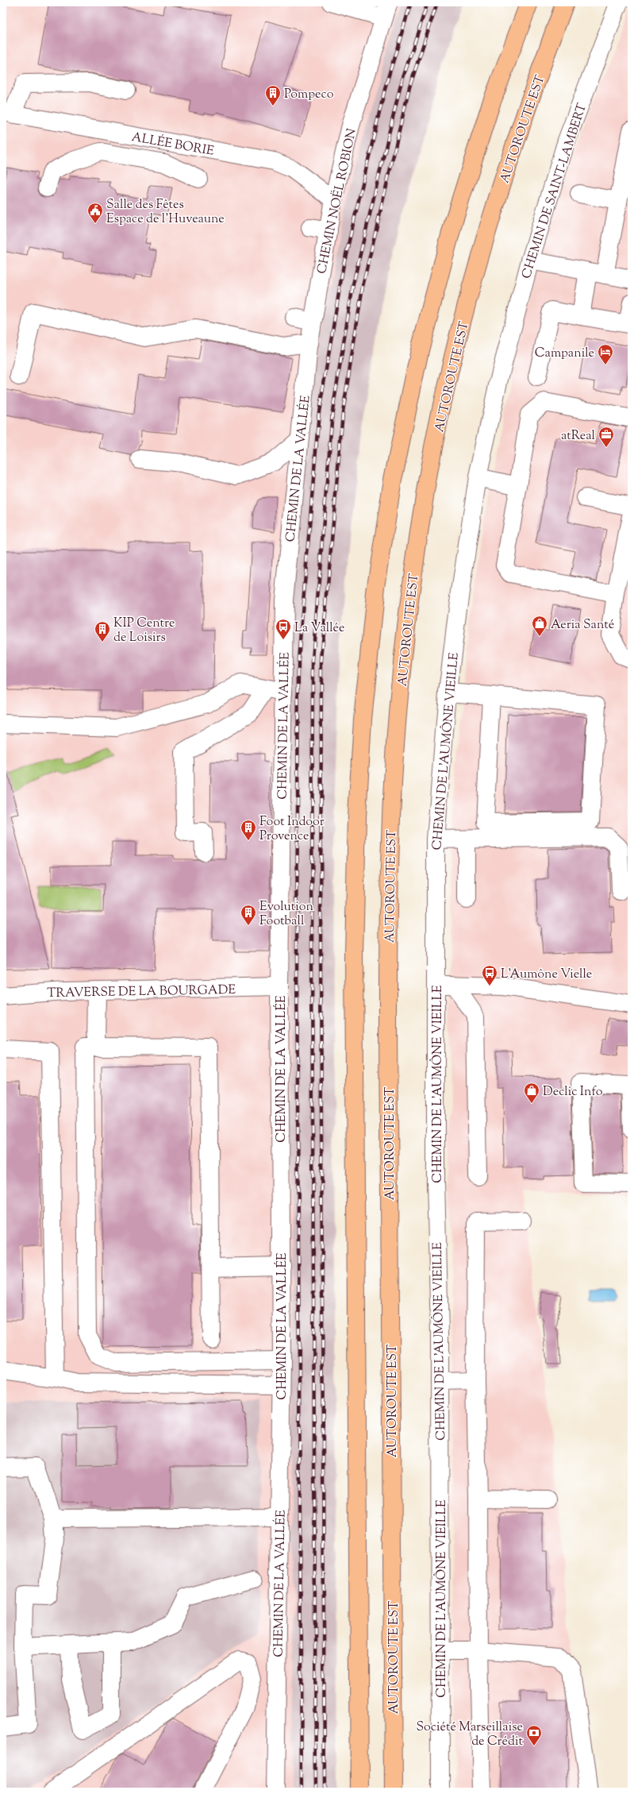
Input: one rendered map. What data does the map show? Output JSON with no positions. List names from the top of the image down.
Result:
{
  "streets": {
    "highway": ["AUTOROUTE EST"],
    "street": [
      "ALLÉE BORIE",
      "CHEMIN DE SAINT-LAMBERT",
      "CHEMIN NOËL ROBION",
      "CHEMIN DE LA VALLÉE",
      "CHEMIN DE L'AUMÔNE VIEILLE",
      "TRAVERSE DE LA BOURGADE"
    ]
  },
  "crossings": [
    ["ALLÉE BORIE", "CHEMIN NOËL ROBION"],
    ["CHEMIN DE SAINT-LAMBERT", "CHEMIN DE L'AUMÔNE VIEILLE"],
    ["CHEMIN NOËL ROBION", "CHEMIN DE LA VALLÉE"],
    ["CHEMIN DE LA VALLÉE", "TRAVERSE DE LA BOURGADE"]
  ],
  "places": {
    "building": [
      "Pompeco",
      "KIP Centre de Loisirs",
      "Foot Indoor Provence",
      "Evolution Football"
    ],
    "public building": ["Salle des Fêtes Espace de l'Huveaune"],
    "hotel": ["Campanile"],
    "office": ["atReal"],
    "shop": ["Aeria Santé", "Declic Info"],
    "bus stop": ["La Vallée", "L'Aumône Vielle"],
    "bank": ["Société Marseillaise de Crédit"]
  }
}
